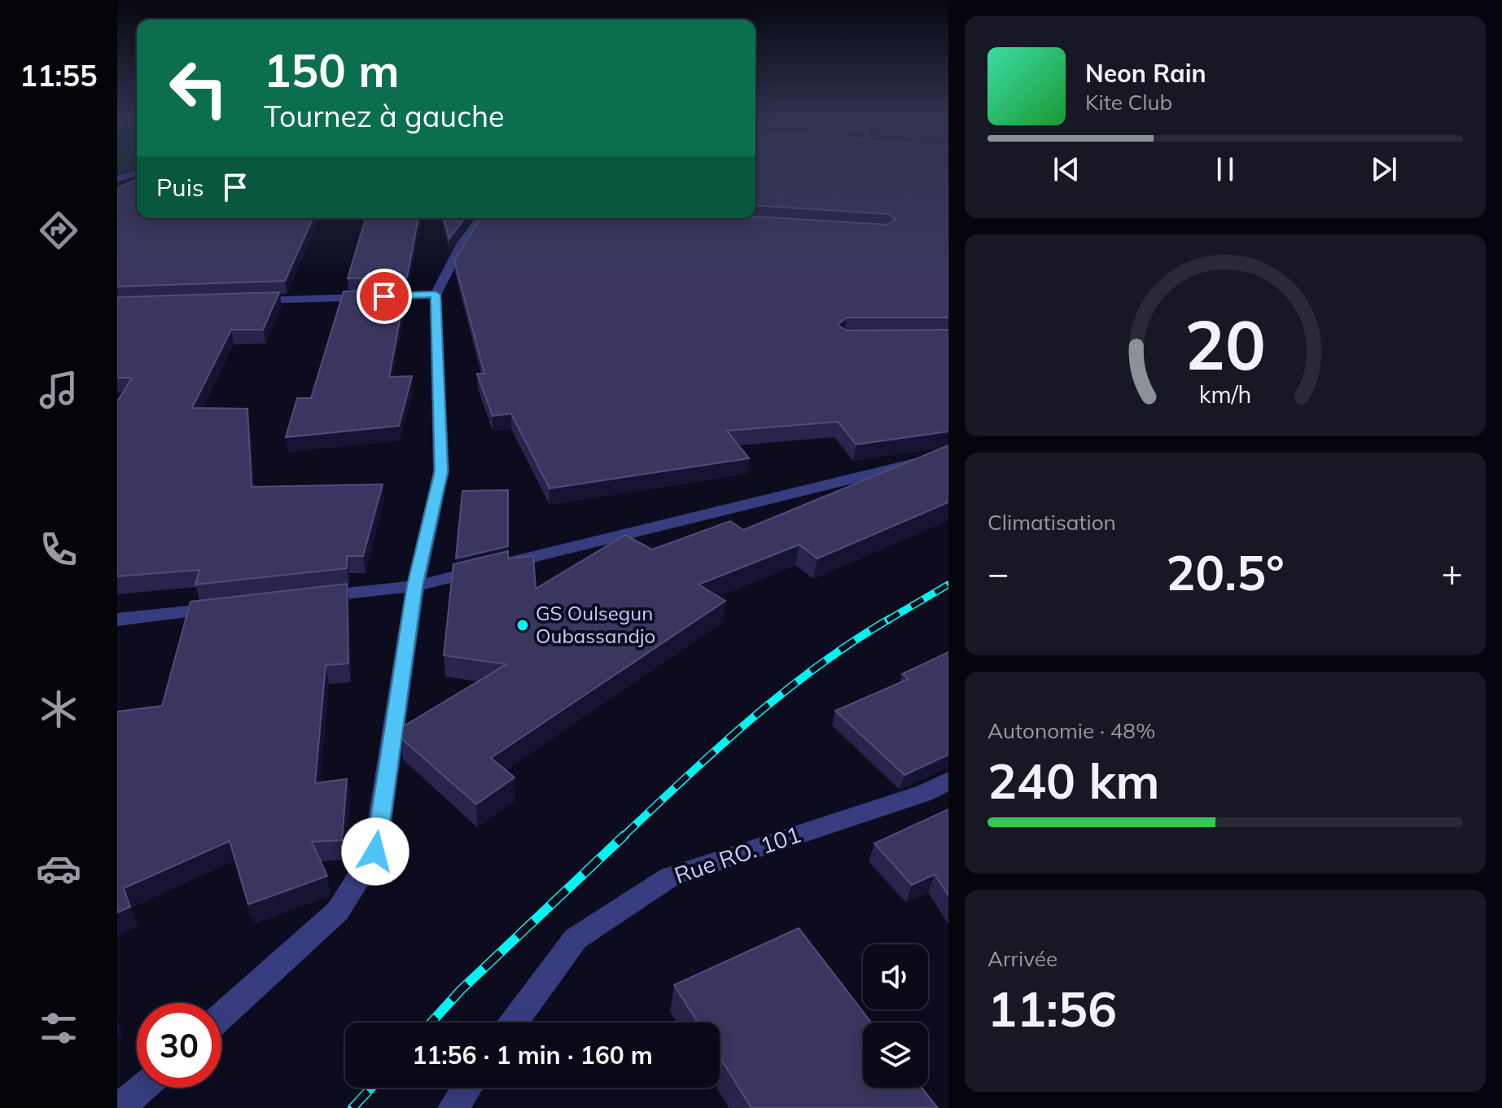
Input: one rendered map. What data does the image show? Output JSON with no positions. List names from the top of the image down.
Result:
{
  "streets": {
    "street": ["Rue RO. 101"]
  },
  "places": ["GS Oulsegun Oubassandjo"],
  "page": {
    "tabs": "11:55",
    "turn": ["150 m", "Tournez à gauche"],
    "song": ["Neon Rain", "Kite Club"],
    "then": "Puis",
    "tile": [
      "Climatisation",
      ["Autonomie · 48%", "240 km"],
      ["Arrivée", "11:56"]
    ],
    "heat": ["−", "20.5°", "+"],
    "limit": "30",
    "trip": "11:56 · 1 min · 160 m",
    "gauge": ["20", "km/h"]
  }
}
